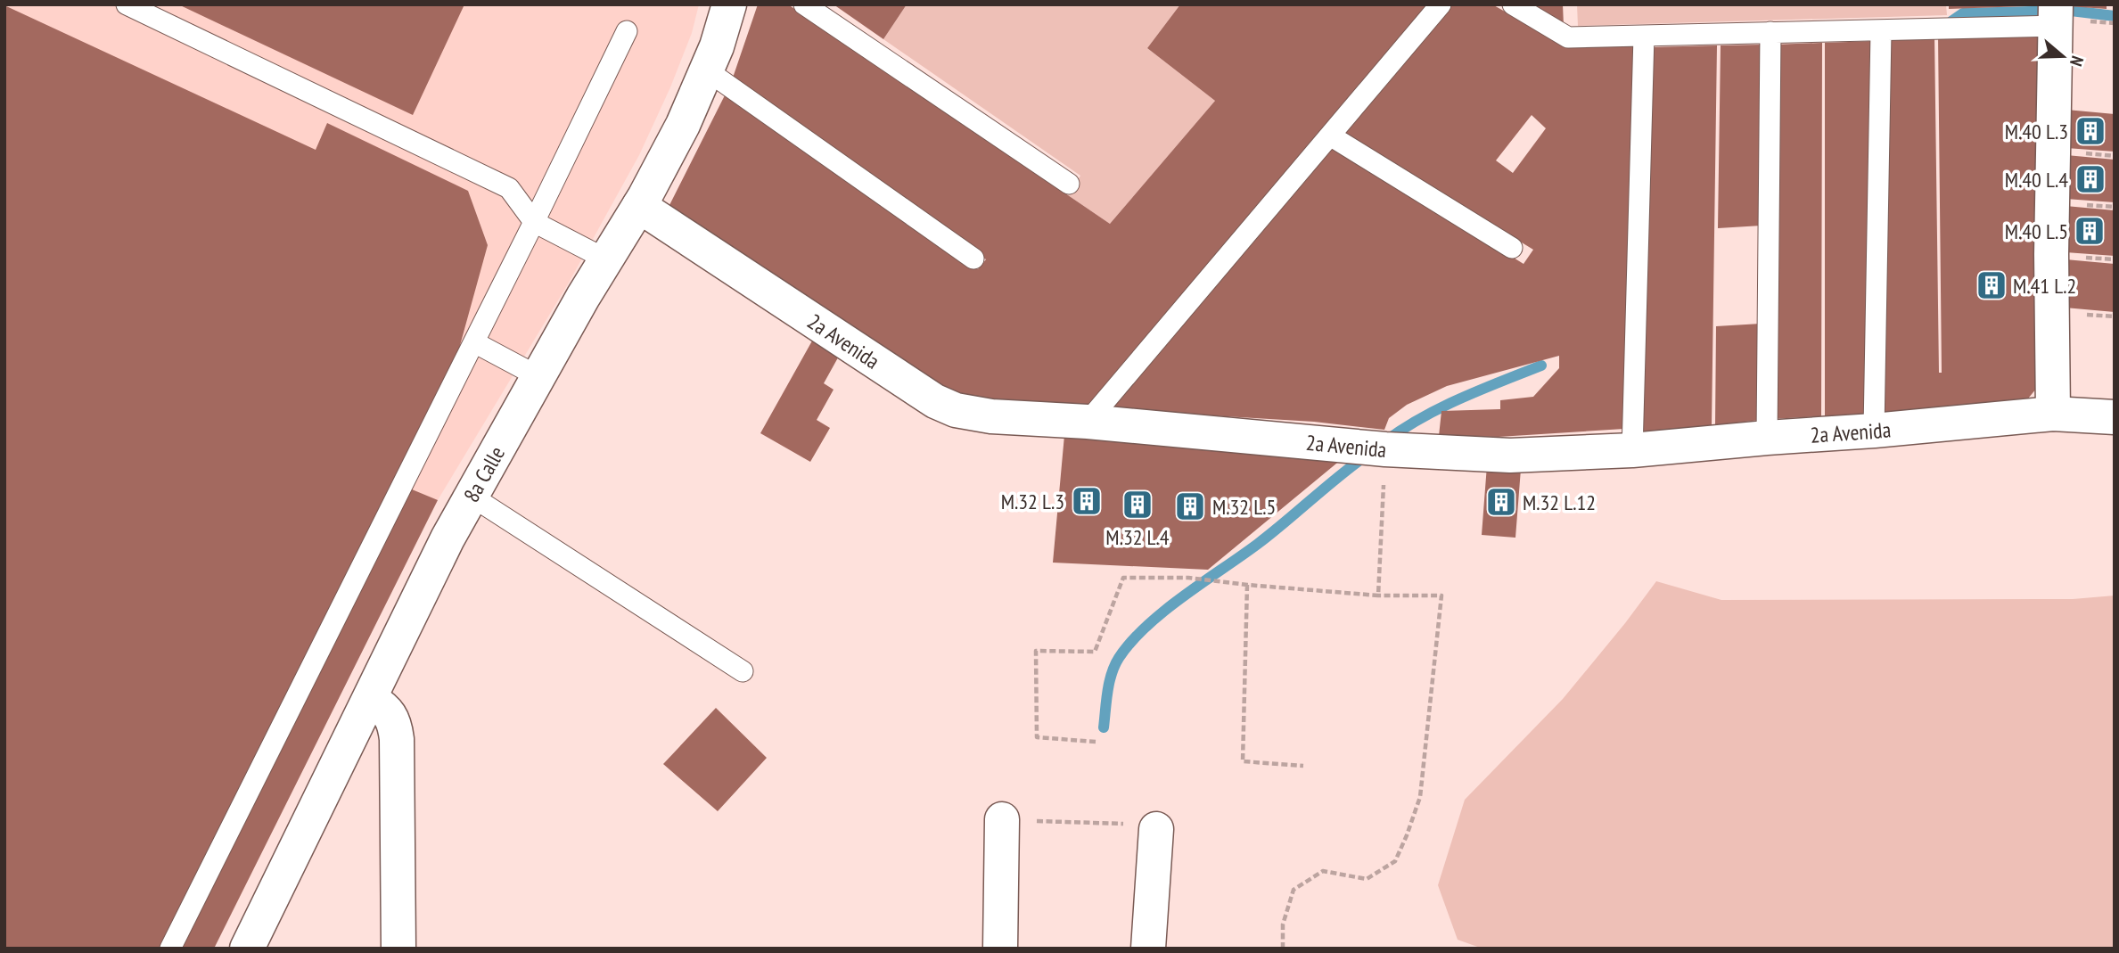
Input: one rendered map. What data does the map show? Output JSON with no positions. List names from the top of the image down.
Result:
{
  "streets": {
    "street": ["2a Avenida", "8a Calle"]
  },
  "crossings": [
    ["2a Avenida", "8a Calle"]
  ],
  "places": {
    "building": [
      "M.40 L.3",
      "M.40 L.4",
      "M.40 L.5",
      "M.41 L.2",
      "M.32 L.3",
      "M.32 L.12",
      "M.32 L.4",
      "M.32 L.5"
    ]
  },
  "north": "right"
}
